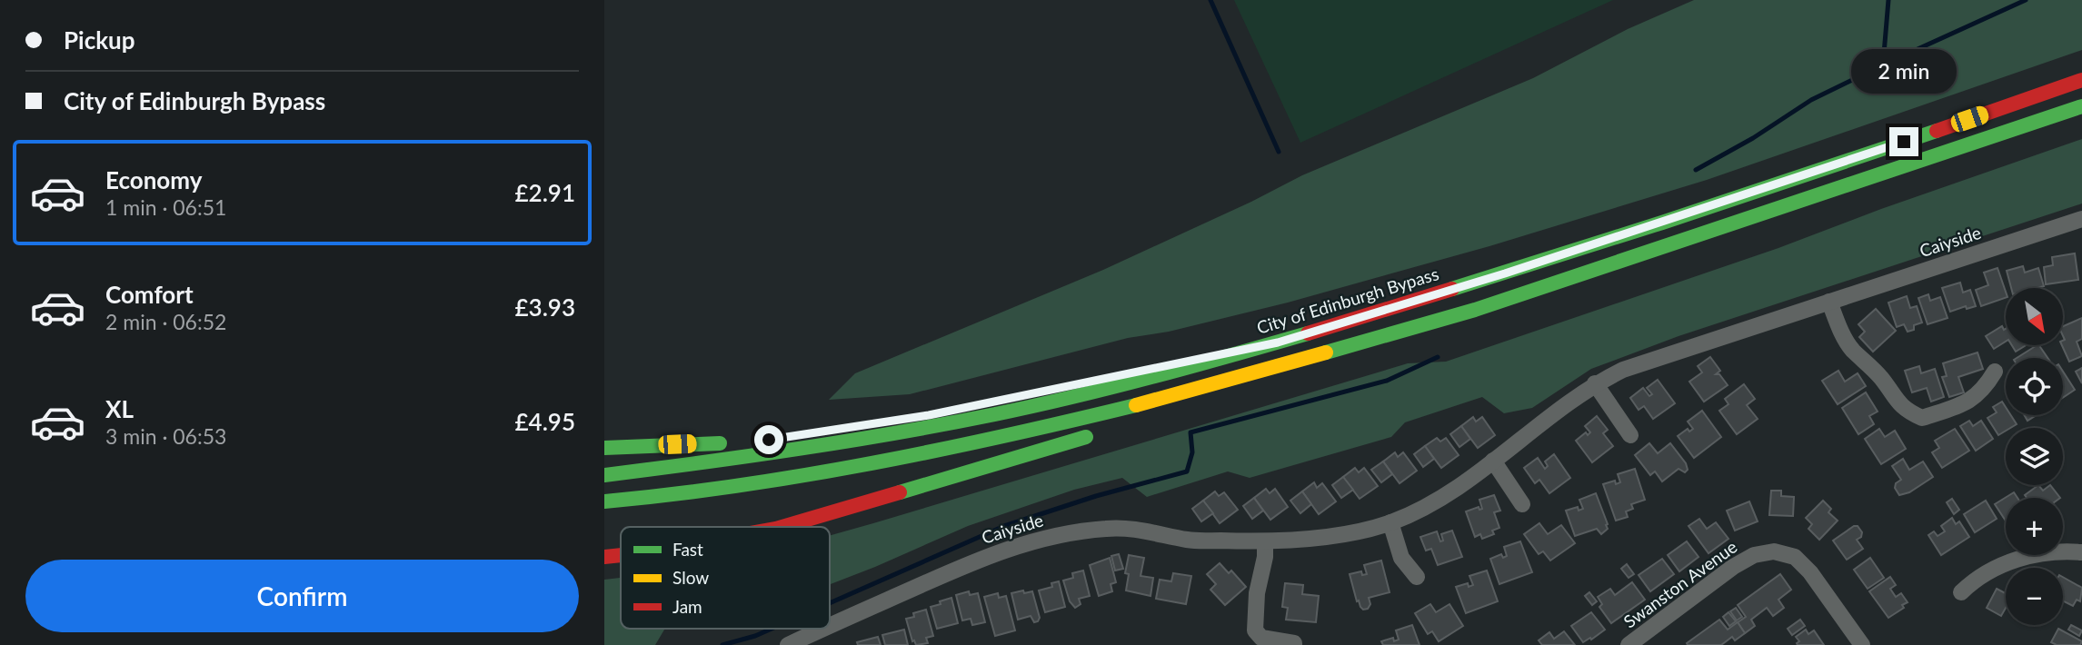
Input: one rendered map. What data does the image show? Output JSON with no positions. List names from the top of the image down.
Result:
{
  "streets": {
    "highway": ["City of Edinburgh Bypass"],
    "street": ["Caiyside", "Swanston Avenue"]
  },
  "legend": ["Fast", "Slow", "Jam"],
  "north": "bottom right",
  "page": {
    "banner": ["Pickup", "City of Edinburgh Bypass"],
    "bubble": "2 min",
    "list": [
      {
        "name": "Economy",
        "note": "1 min · 06:51",
        "value": "£2.91"
      },
      {
        "name": "Comfort",
        "note": "2 min · 06:52",
        "value": "£3.93"
      },
      {
        "name": "XL",
        "note": "3 min · 06:53",
        "value": "£4.95"
      }
    ],
    "map_buttons": ["+", "−"],
    "buttons": "Confirm"
  }
}
